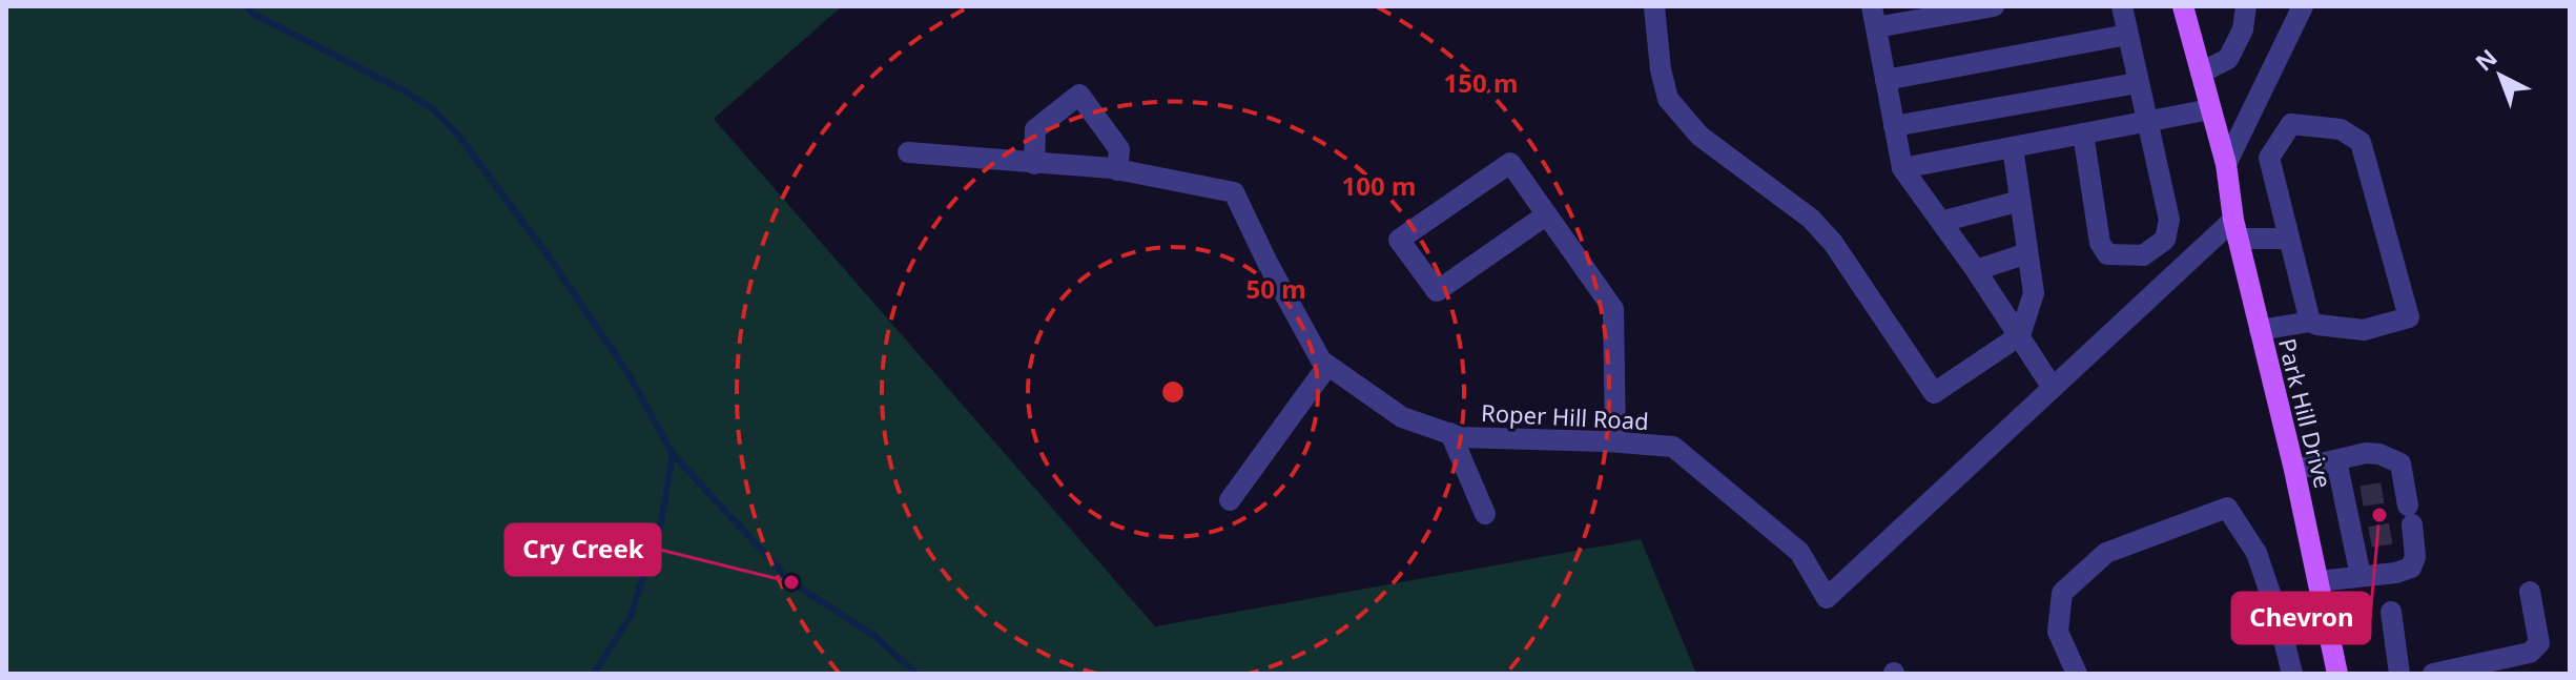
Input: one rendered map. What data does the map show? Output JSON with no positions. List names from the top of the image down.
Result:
{
  "streets": {
    "main road": ["Park Hill Drive"],
    "street": ["Roper Hill Road"]
  },
  "crossings": [
    ["Park Hill Drive", "Roper Hill Road"]
  ],
  "places": ["Chevron", "Cry Creek"],
  "north": "top left",
  "rings": ["150 m", "100 m", "50 m"]
}
